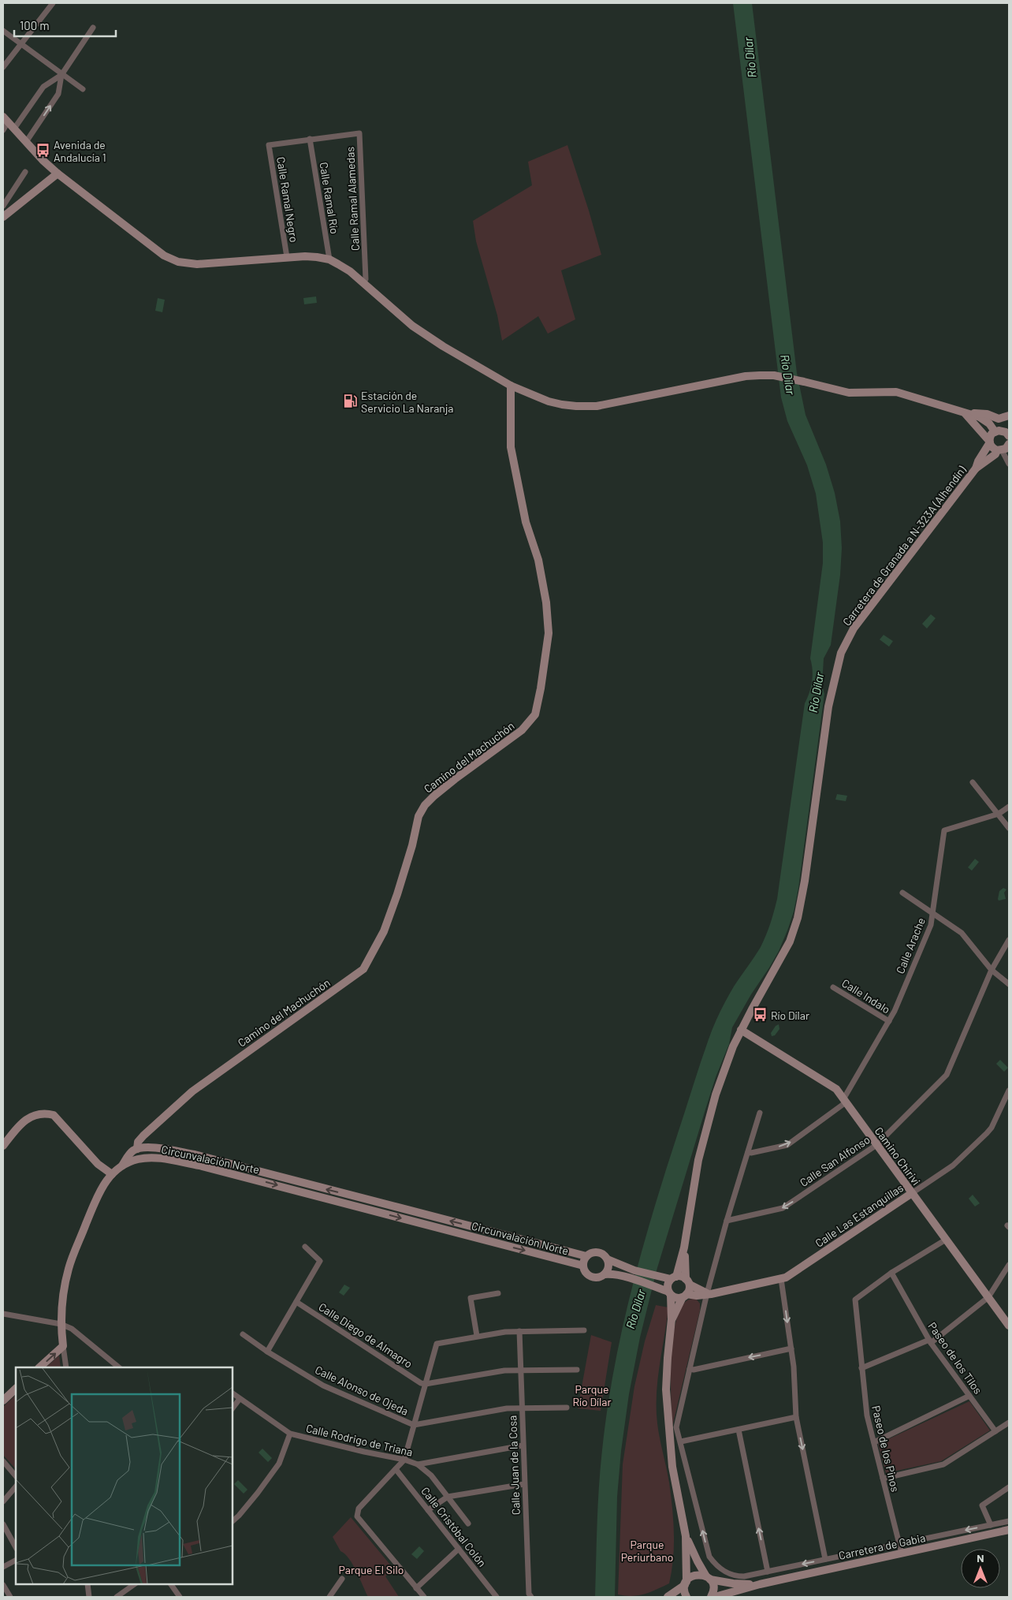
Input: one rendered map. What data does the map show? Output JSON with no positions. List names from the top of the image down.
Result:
{
  "streets": {
    "street": [
      "Calle Ramal Río",
      "Calle Ramal Alamedas",
      "Calle Ramal Negro",
      "Carretera de Granada a N-323A (Alhendín)",
      "Camino del Machuchón",
      "Calle Arache",
      "Calle Indalo",
      "Camino Chirivi",
      "Circunvalación Norte",
      "Calle San Alfonso",
      "Calle Las Estanquillas",
      "Calle Diego de Almagro",
      "Paseo de los Tilos",
      "Calle Alonso de Ojeda",
      "Calle Rodrigo de Triana",
      "Paseo de los Pinos",
      "Calle Juan de la Cosa",
      "Calle Cristóbal Colón",
      "Carretera de Gabia"
    ]
  },
  "crossings": [
    ["Calle Ramal Río", "Calle Ramal Alamedas"],
    ["Calle Ramal Alamedas", "Calle Ramal Negro"],
    ["Carretera de Granada a N-323A (Alhendín)", "Camino Chirivi"],
    ["Carretera de Granada a N-323A (Alhendín)", "Calle Las Estanquillas"],
    ["Camino del Machuchón", "Circunvalación Norte"],
    ["Calle Arache", "Calle Indalo"],
    ["Calle Arache", "Camino Chirivi"],
    ["Camino Chirivi", "Calle San Alfonso"],
    ["Camino Chirivi", "Calle Las Estanquillas"],
    ["Paseo de los Tilos", "Paseo de los Pinos"],
    ["Paseo de los Pinos", "Carretera de Gabia"]
  ],
  "one_way": ["Calle San Alfonso"],
  "water": ["Río Dílar"],
  "parks": ["Parque Río Dílar", "Parque Periurbano", "Parque El Silo"],
  "places": {
    "bus stop": ["Avenida de Andalucía 1", "Río Dílar"],
    "fuel station": ["Estación de Servicio La Naranja"]
  },
  "scale_bar": "100 m",
  "north": "top"
}
